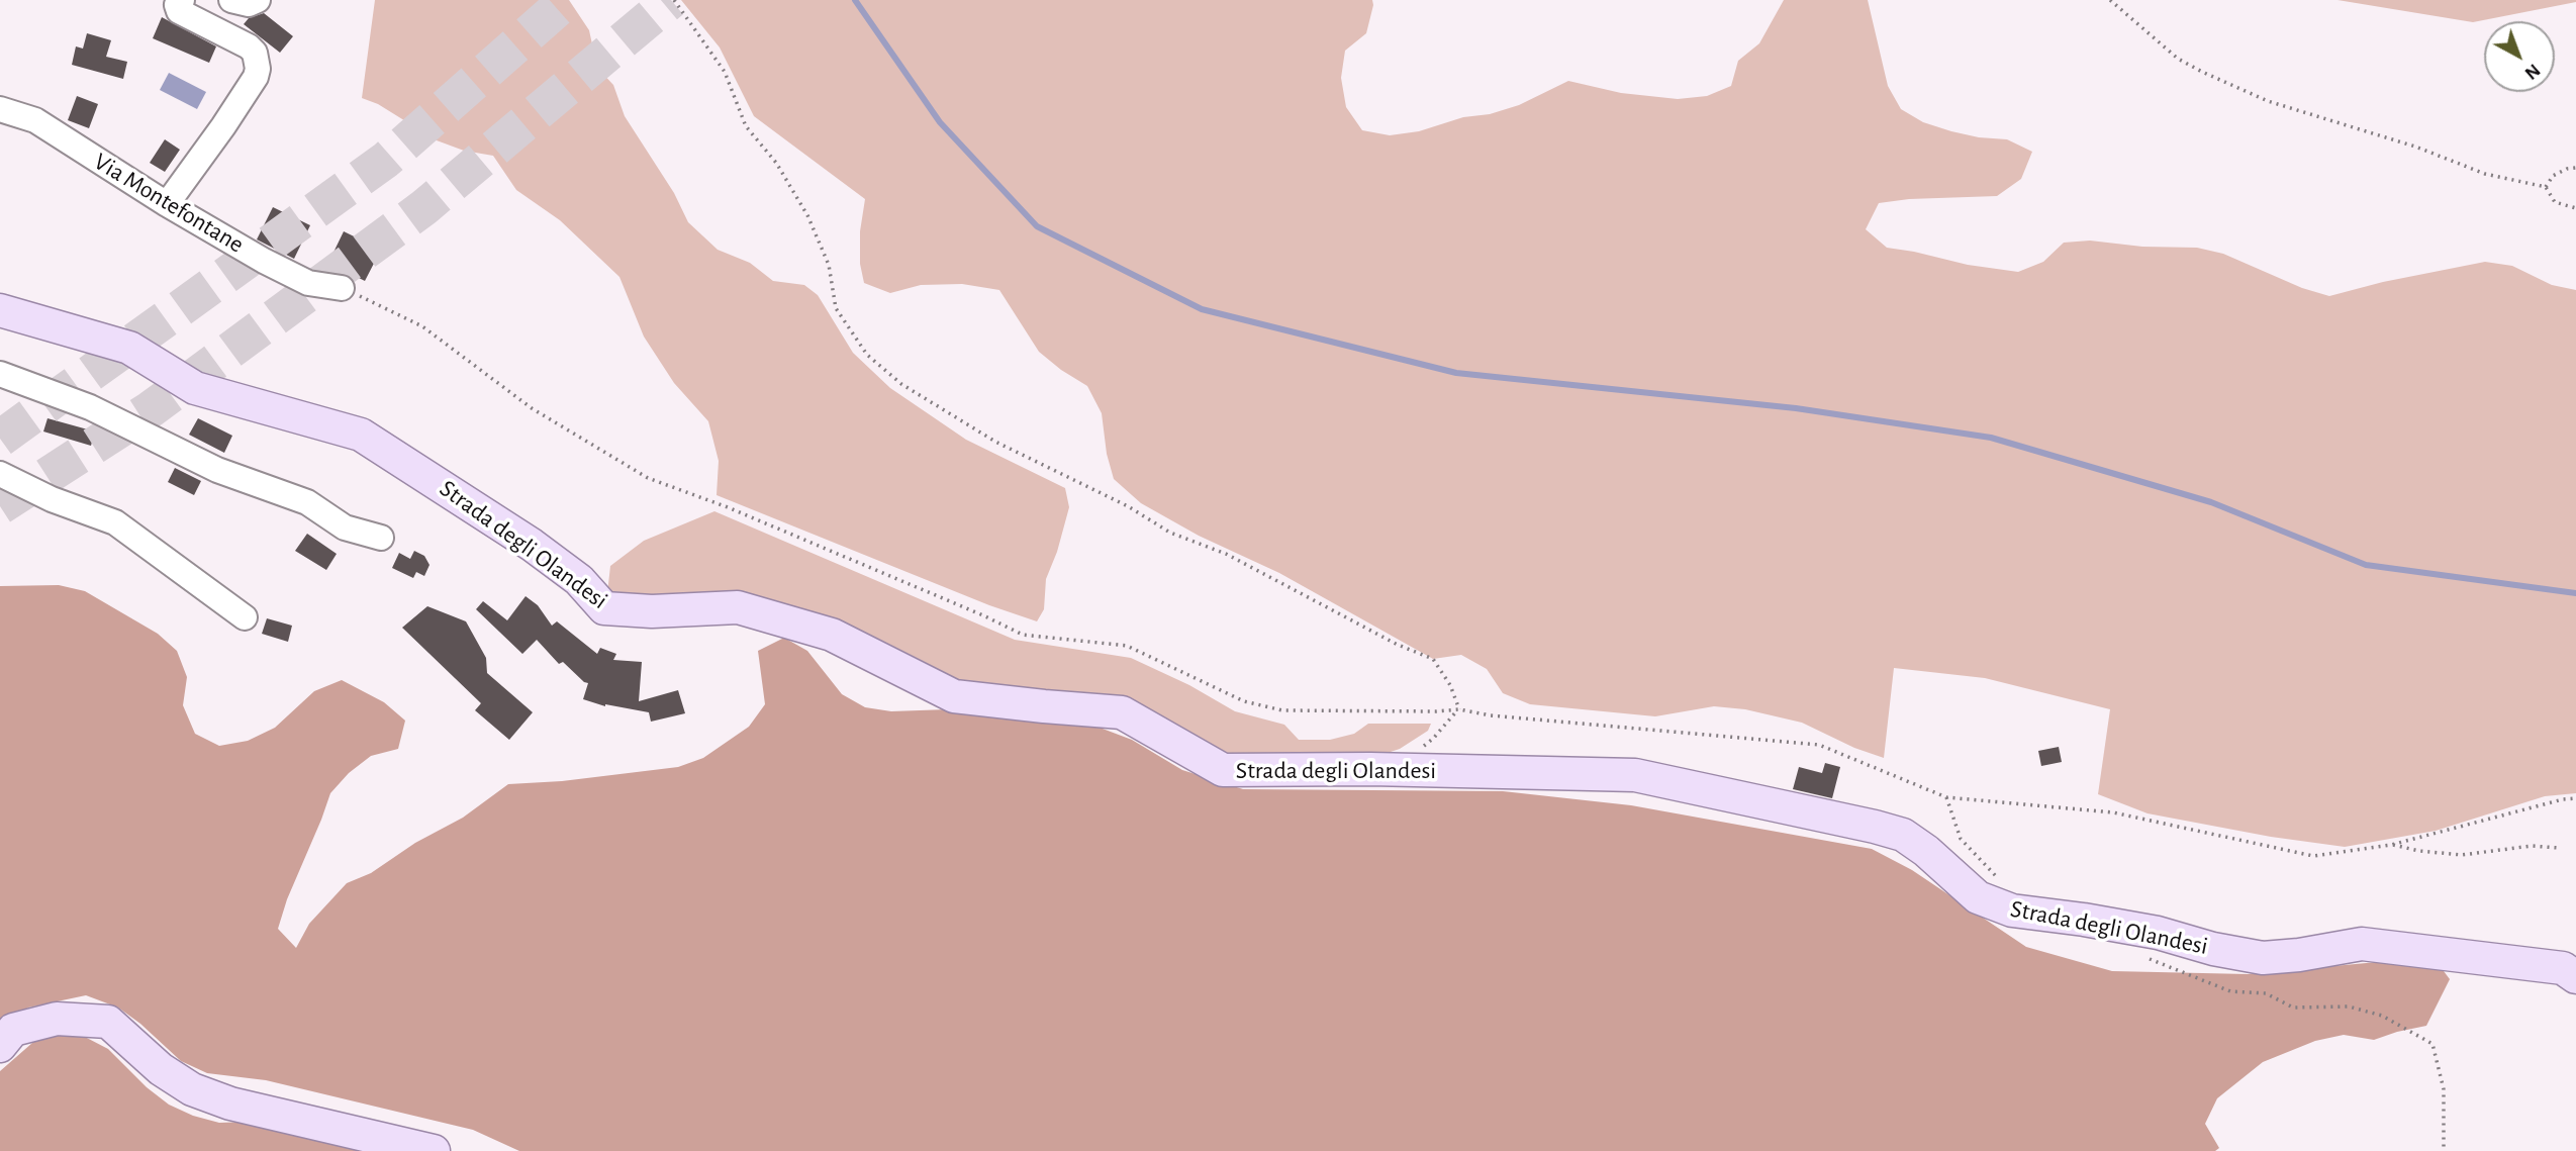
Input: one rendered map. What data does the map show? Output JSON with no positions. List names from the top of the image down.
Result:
{
  "streets": {
    "main road": ["Strada degli Olandesi"],
    "street": ["Via Montefontane"]
  },
  "north": "bottom right"
}
